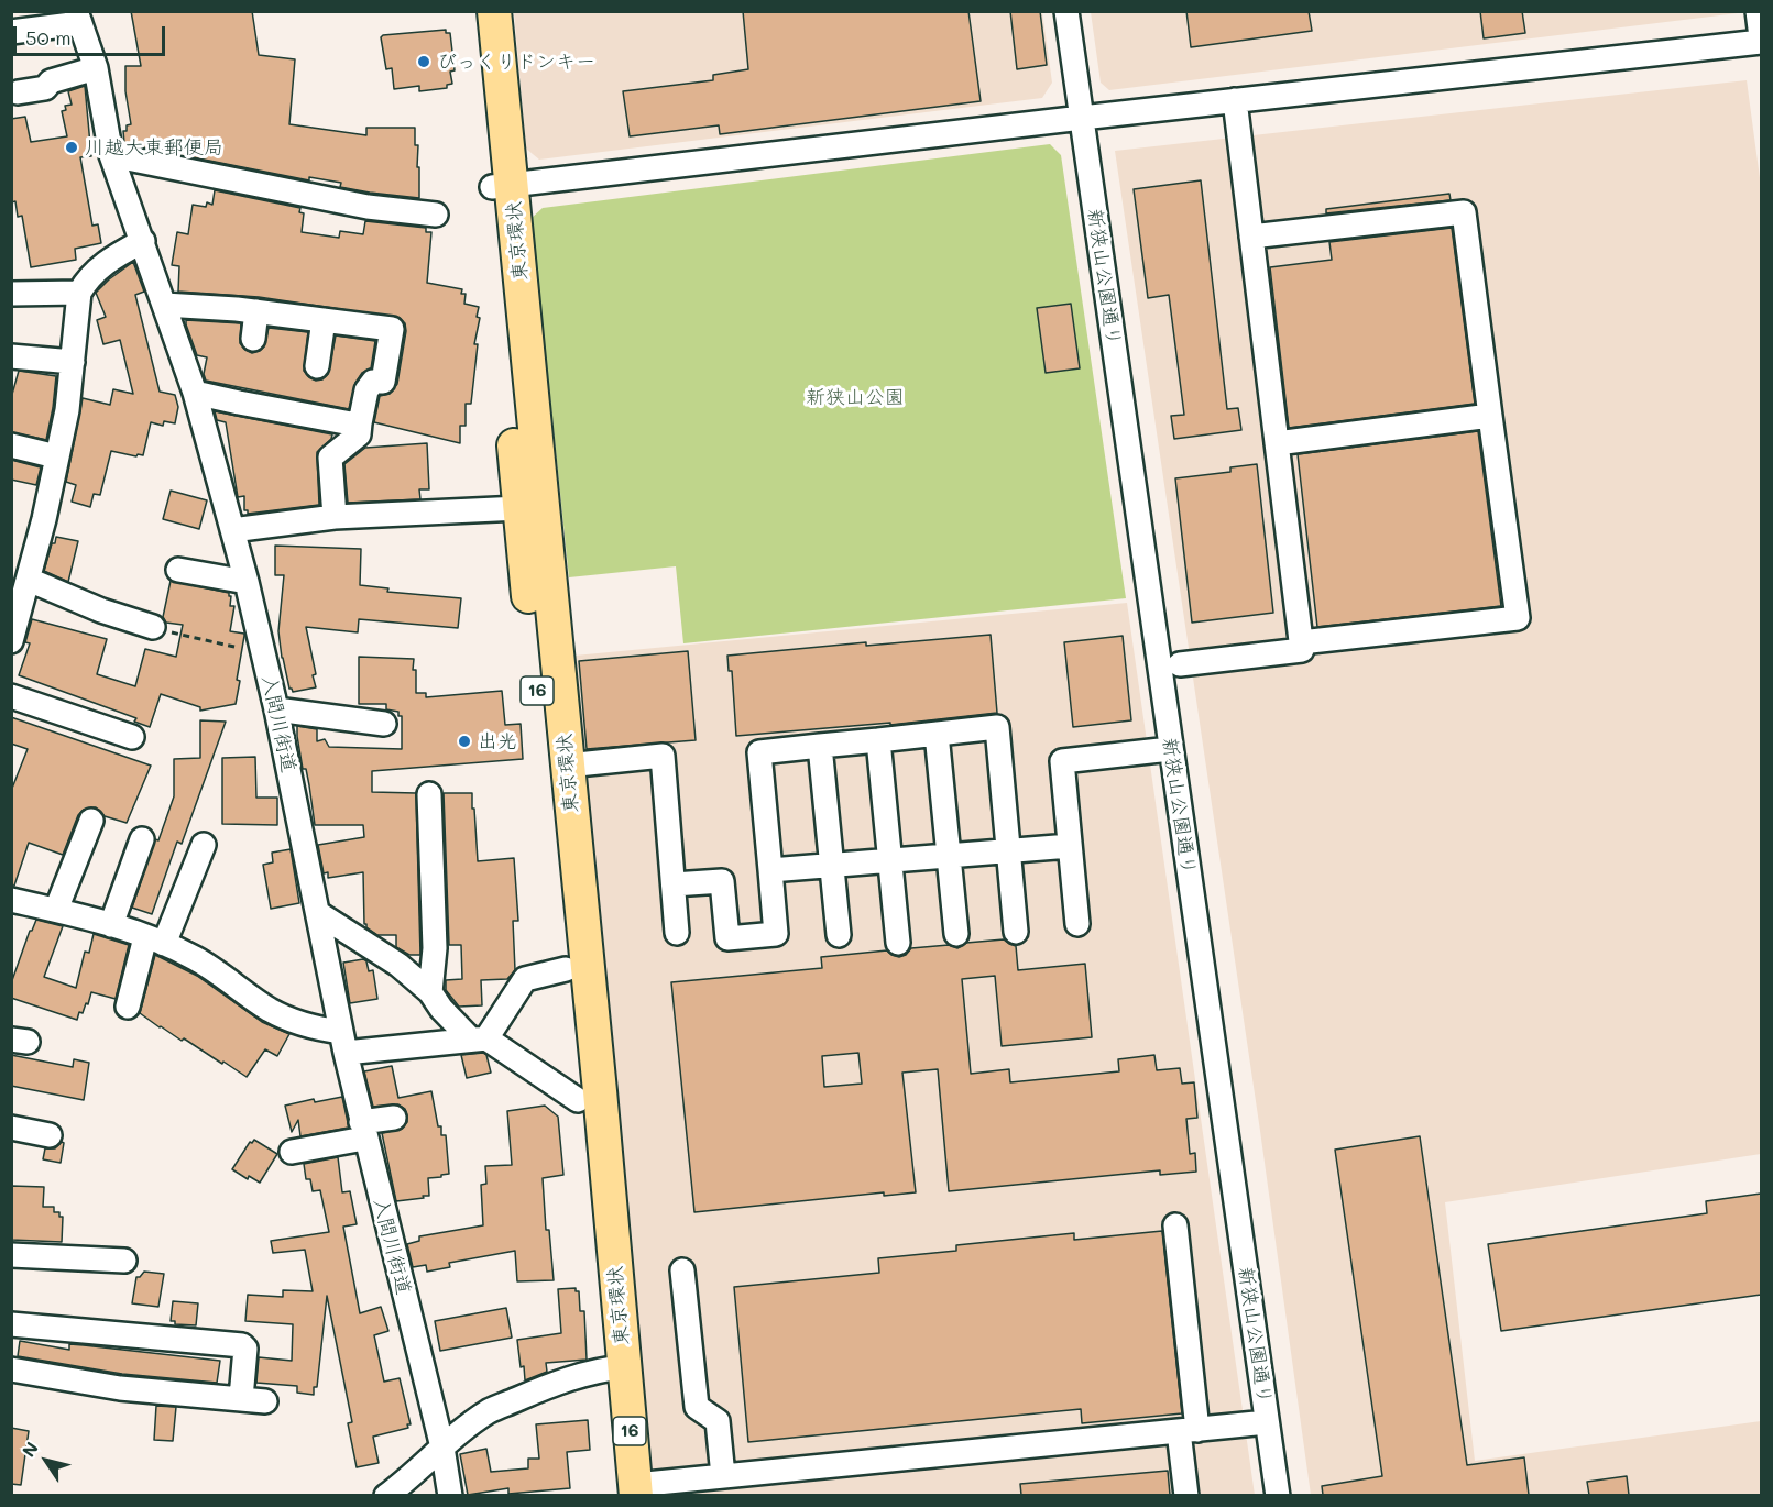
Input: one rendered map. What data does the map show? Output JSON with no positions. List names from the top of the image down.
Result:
{
  "streets": {
    "highway": ["東京環状", "16"],
    "street": ["新狭山公園通り", "入間川街道"]
  },
  "parks": ["新狭山公園"],
  "places": ["びっくりドンキー", "川越大東郵便局", "出光"],
  "scale_bar": "50 m",
  "north": "top left"
}
